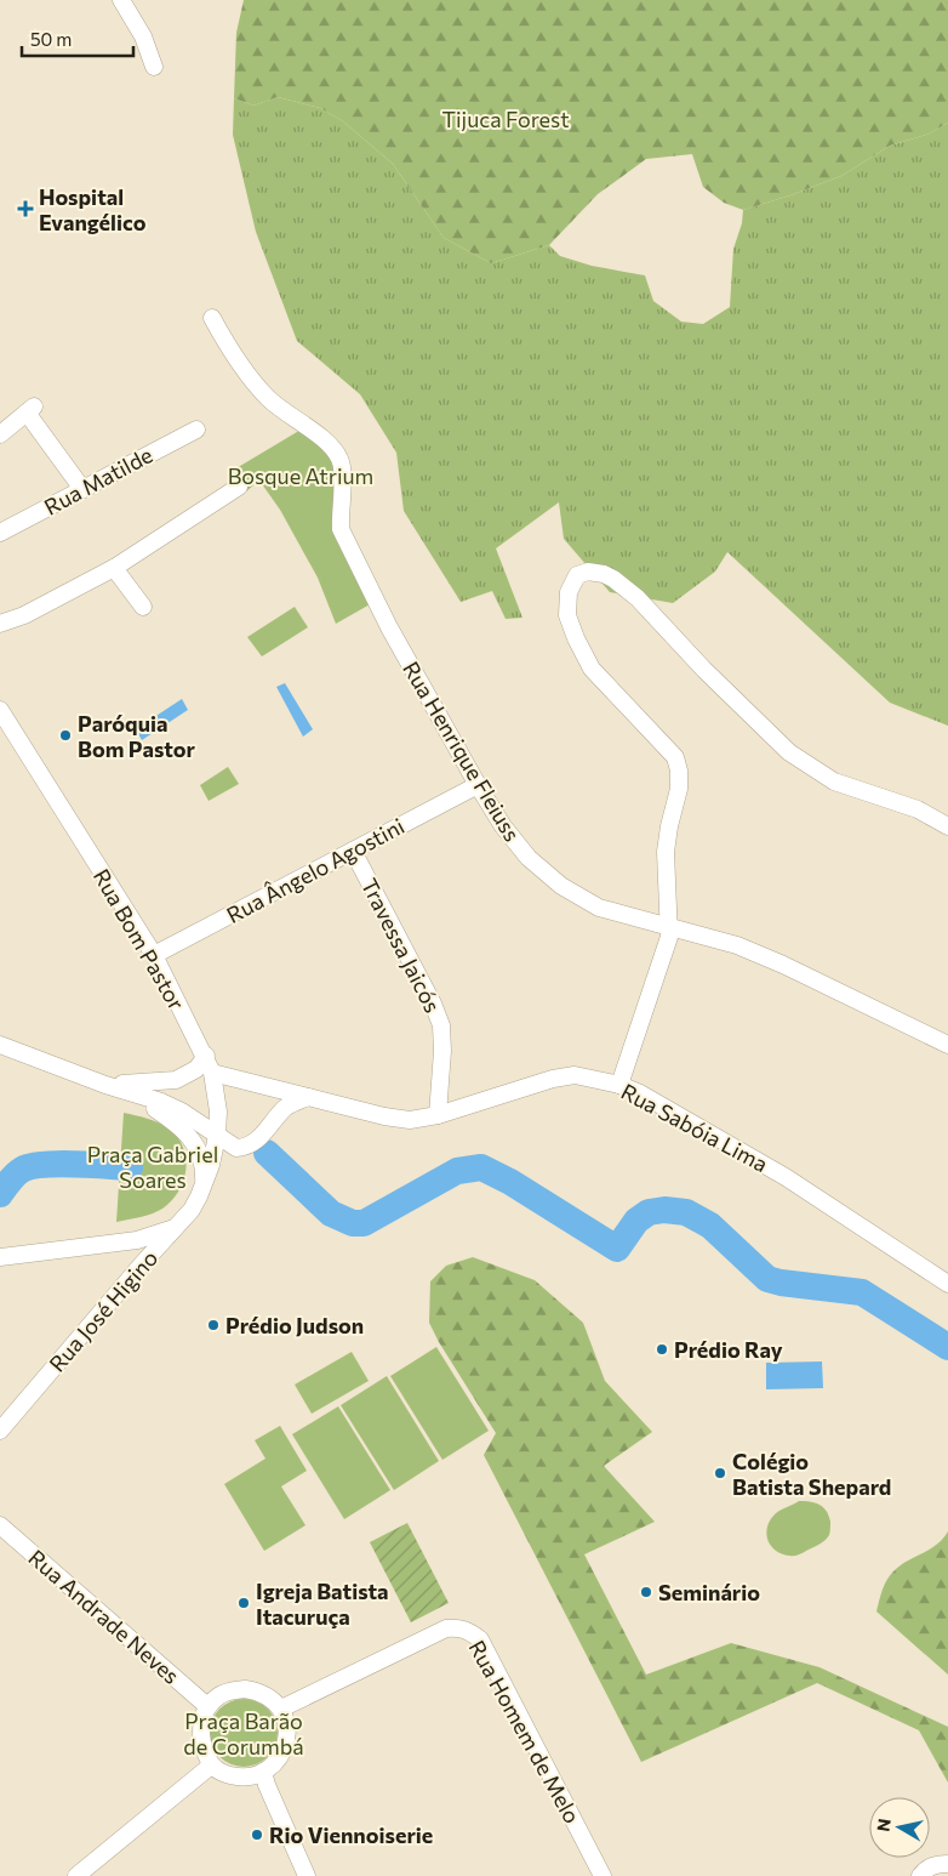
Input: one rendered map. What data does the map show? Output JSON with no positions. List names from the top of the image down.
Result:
{
  "streets": {
    "street": [
      "Rua Matilde",
      "Rua Henrique Fleiuss",
      "Rua Ângelo Agostini",
      "Rua Bom Pastor",
      "Travessa Jaicós",
      "Rua Sabóia Lima",
      "Rua José Higino",
      "Rua Andrade Neves",
      "Rua Homem de Melo"
    ]
  },
  "crossings": [
    ["Rua Henrique Fleiuss", "Rua Ângelo Agostini"],
    ["Rua Ângelo Agostini", "Rua Bom Pastor"],
    ["Rua Ângelo Agostini", "Travessa Jaicós"],
    ["Rua Bom Pastor", "Rua Sabóia Lima"],
    ["Rua Bom Pastor", "Rua José Higino"],
    ["Travessa Jaicós", "Rua Sabóia Lima"],
    ["Rua Andrade Neves", "Rua Homem de Melo"]
  ],
  "parks": [
    "Tijuca Forest",
    "Bosque Atrium",
    "Praça Gabriel Soares",
    "Praça Barão de Corumbá"
  ],
  "places": {
    "health": ["Hospital Evangélico"],
    "other": [
      "Paróquia Bom Pastor",
      "Prédio Judson",
      "Prédio Ray",
      "Colégio Batista Shepard",
      "Seminário",
      "Igreja Batista Itacuruça",
      "Rio Viennoiserie"
    ]
  },
  "scale_bar": "50 m",
  "north": "left"
}
